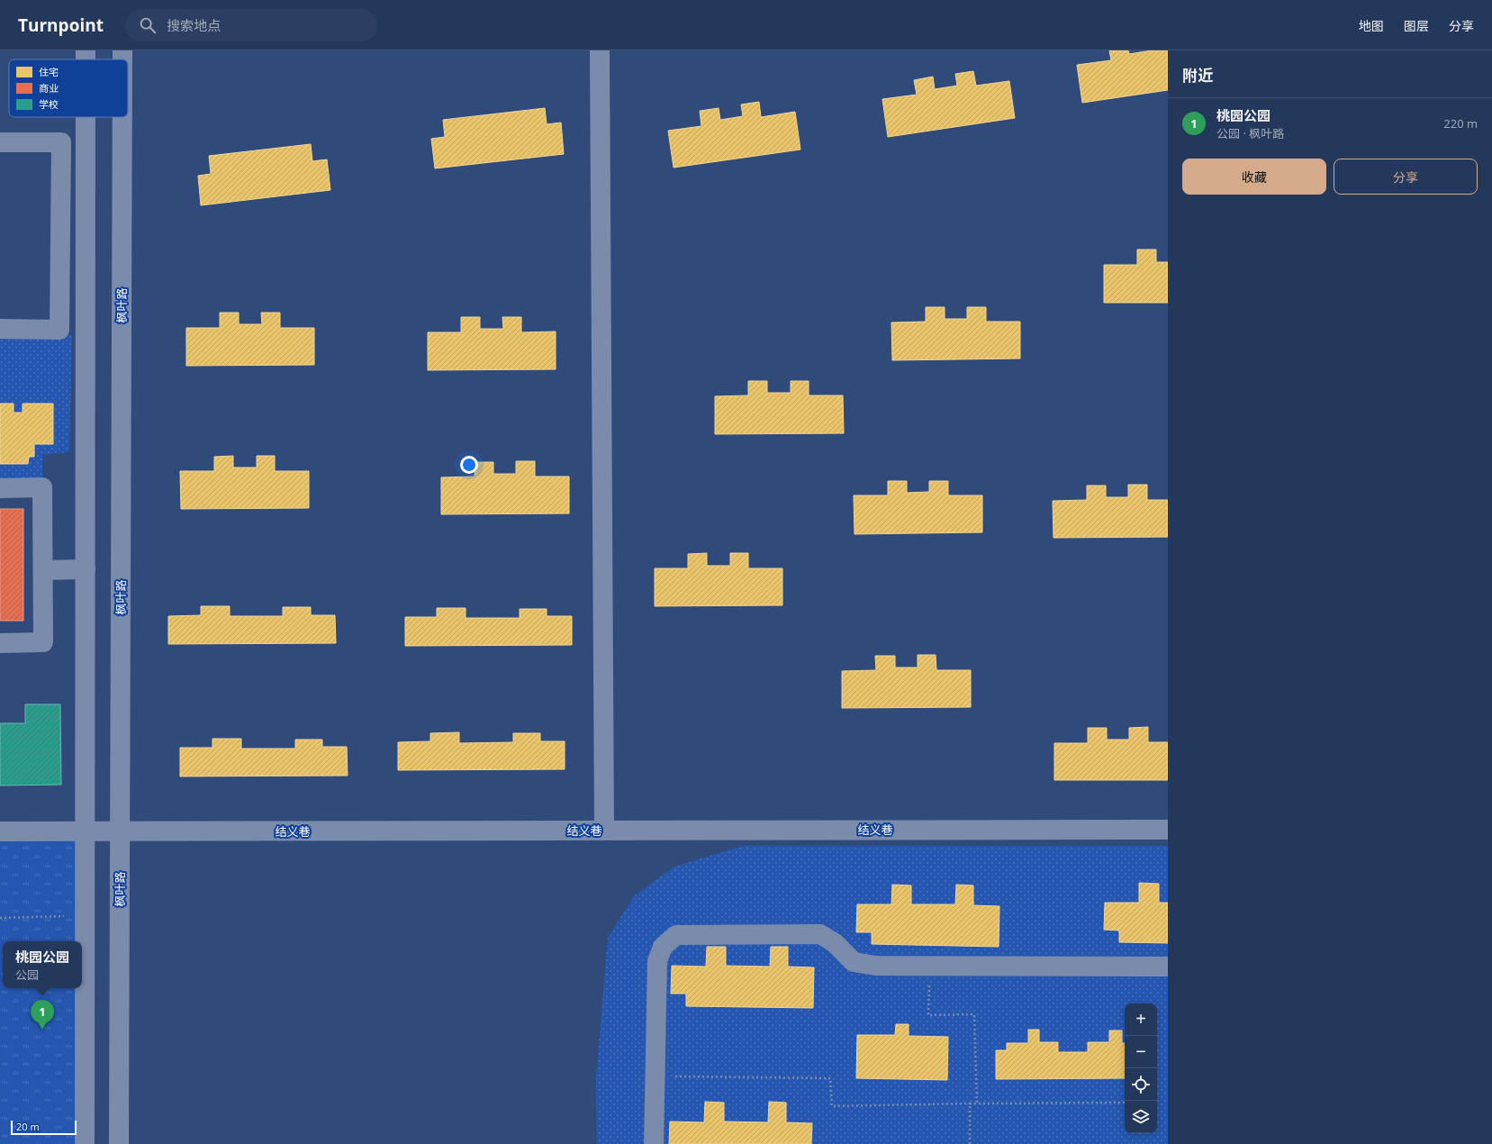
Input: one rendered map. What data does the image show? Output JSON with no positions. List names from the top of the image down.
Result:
{
  "streets": {
    "street": ["枫叶路", "结义巷"]
  },
  "crossings": [
    ["枫叶路", "结义巷"]
  ],
  "legend": ["住宅", "商业", "学校"],
  "scale_bar": "20 m",
  "page": {
    "header": "Turnpoint",
    "search": "搜索地点",
    "nav": ["地图", "图层", "分享"],
    "heading": "附近",
    "list": [
      {
        "mark": "1",
        "name": "桃园公园",
        "note": "公园 · 枫叶路",
        "value": "220 m"
      }
    ],
    "buttons": ["收藏", "分享"],
    "popup": ["桃园公园", "公园"],
    "pins": "1",
    "map_buttons": ["+", "−"],
    "scale": "20 m"
  }
}
